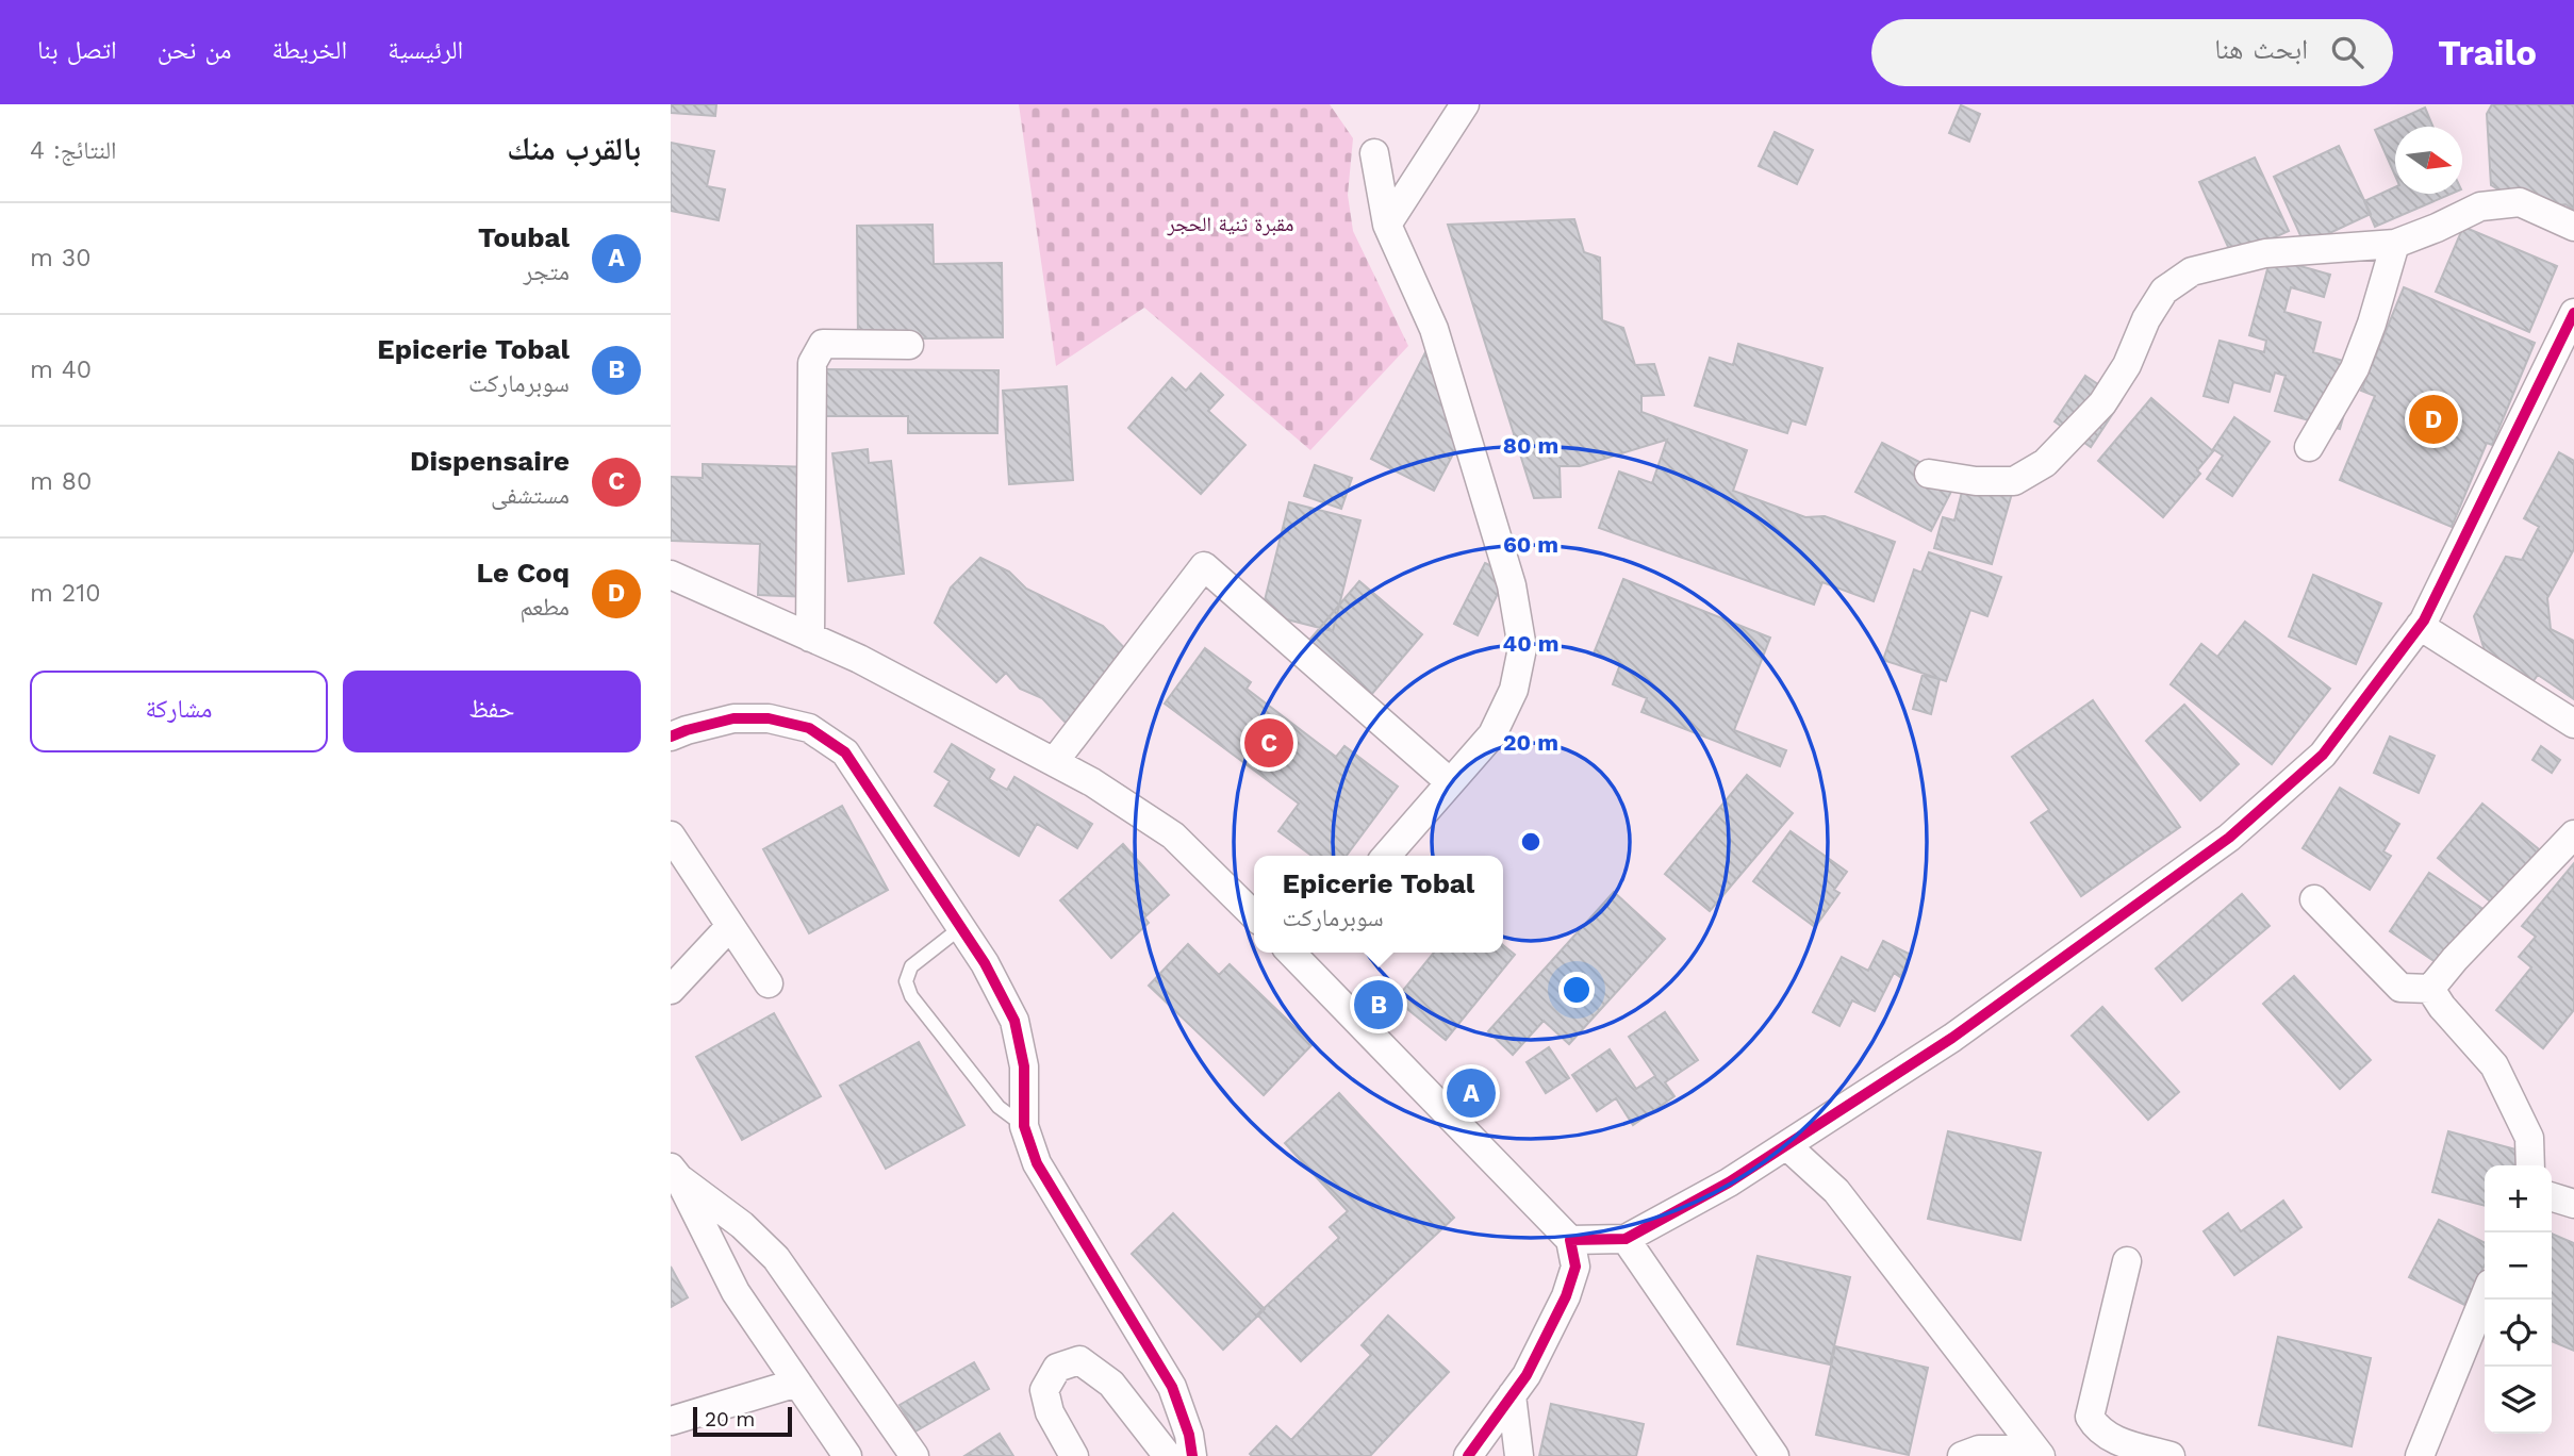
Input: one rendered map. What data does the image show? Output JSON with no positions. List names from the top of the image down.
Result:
{
  "parks": ["مقبرة ثنية الحجر"],
  "scale_bar": "20 m",
  "north": "right",
  "page": {
    "header": "Trailo",
    "search": "ابحث هنا",
    "nav": [
      "الرئيسية",
      "الخريطة",
      "من نحن",
      "اتصل بنا"
    ],
    "heading": ["بالقرب منك", "النتائج: 4"],
    "list": [
      {
        "mark": "A",
        "name": "Toubal",
        "note": "متجر",
        "value": "30 m"
      },
      {
        "mark": "B",
        "name": "Epicerie Tobal",
        "note": "سوبرماركت",
        "value": "40 m"
      },
      {
        "mark": "C",
        "name": "Dispensaire",
        "note": "مستشفى",
        "value": "80 m"
      },
      {
        "mark": "D",
        "name": "Le Coq",
        "note": "مطعم",
        "value": "210 m"
      }
    ],
    "pins": [
      "D",
      "C",
      "B",
      "A"
    ],
    "buttons": ["حفظ", "مشاركة"],
    "popup": ["Epicerie Tobal", "سوبرماركت"],
    "map_buttons": ["+", "−"],
    "scale": "20 m"
  },
  "rings": [
    "80 m",
    "60 m",
    "40 m",
    "20 m"
  ]
}
